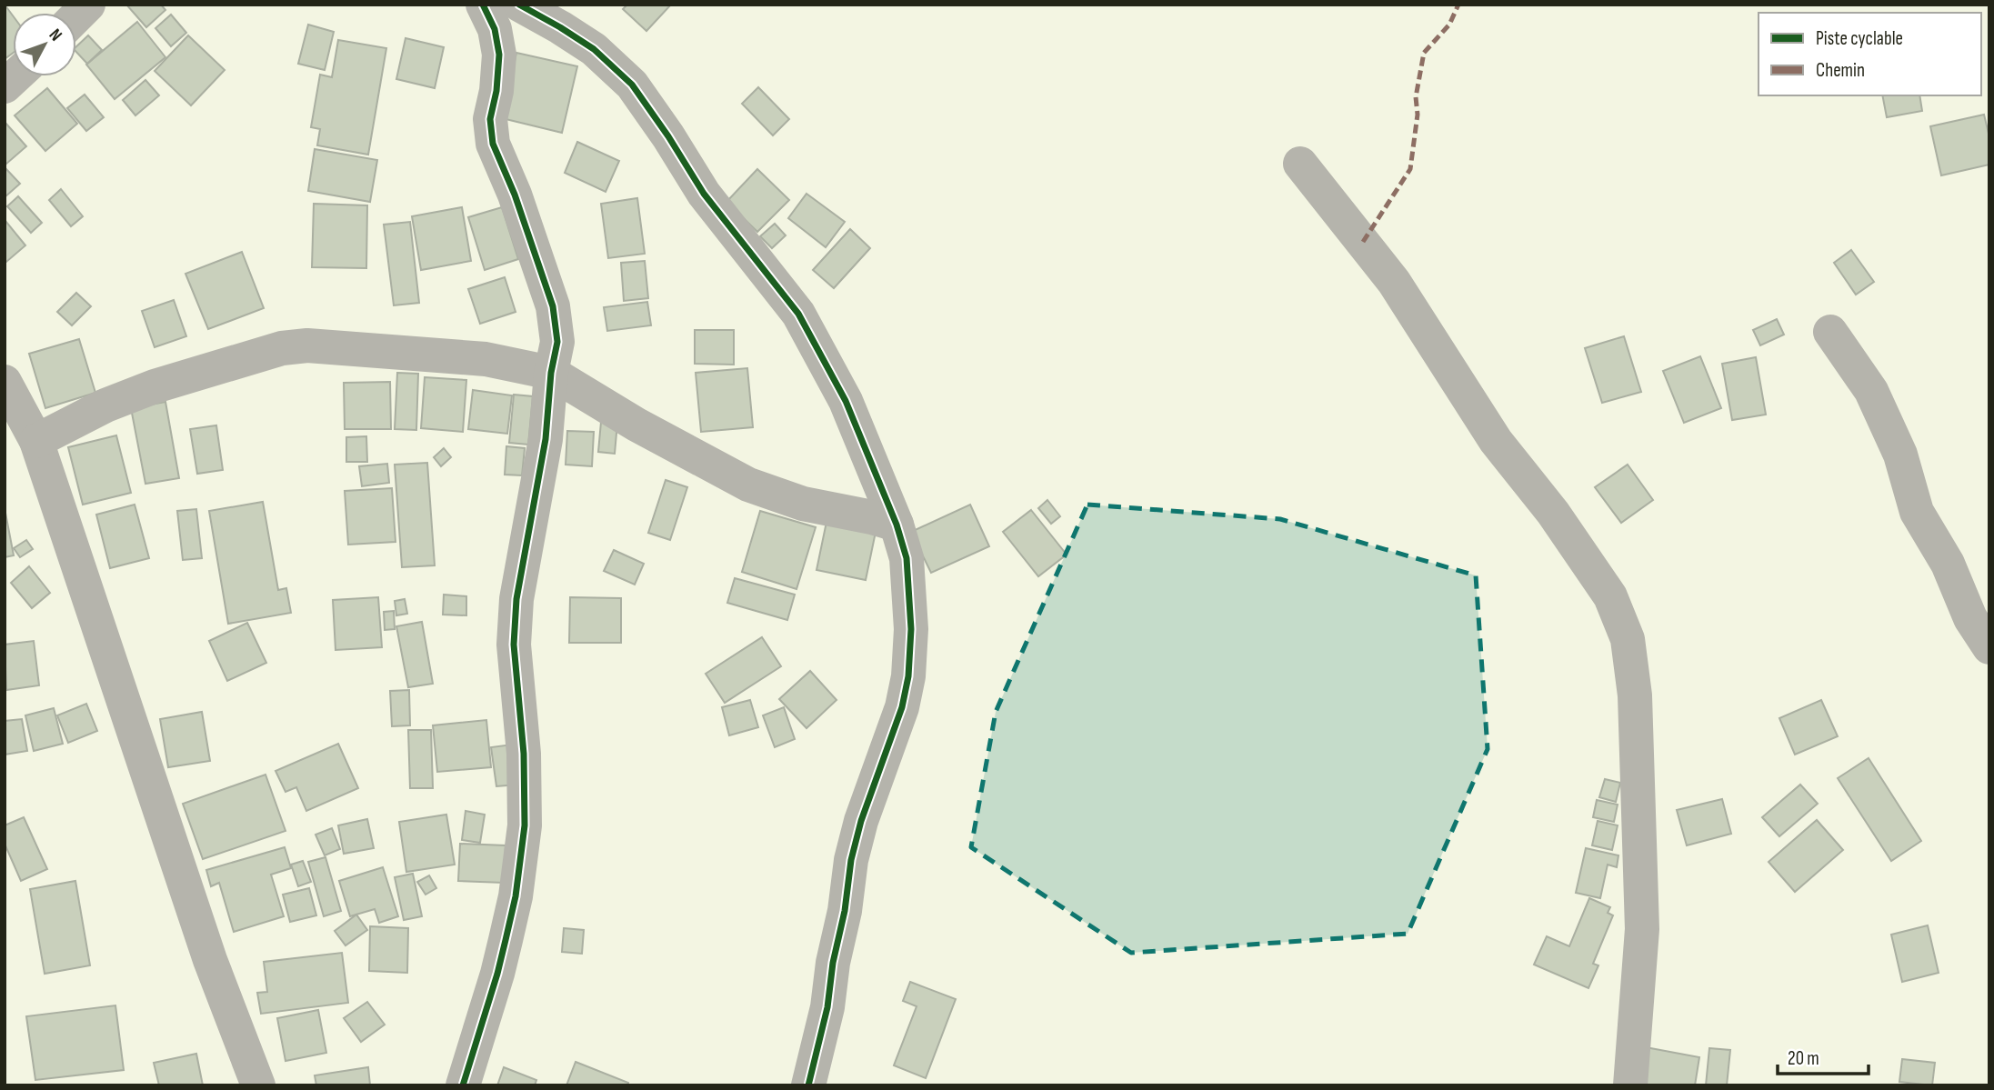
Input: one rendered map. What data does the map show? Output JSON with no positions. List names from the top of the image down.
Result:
{
  "legend": ["Piste cyclable", "Chemin"],
  "scale_bar": "20 m",
  "north": "top right"
}
